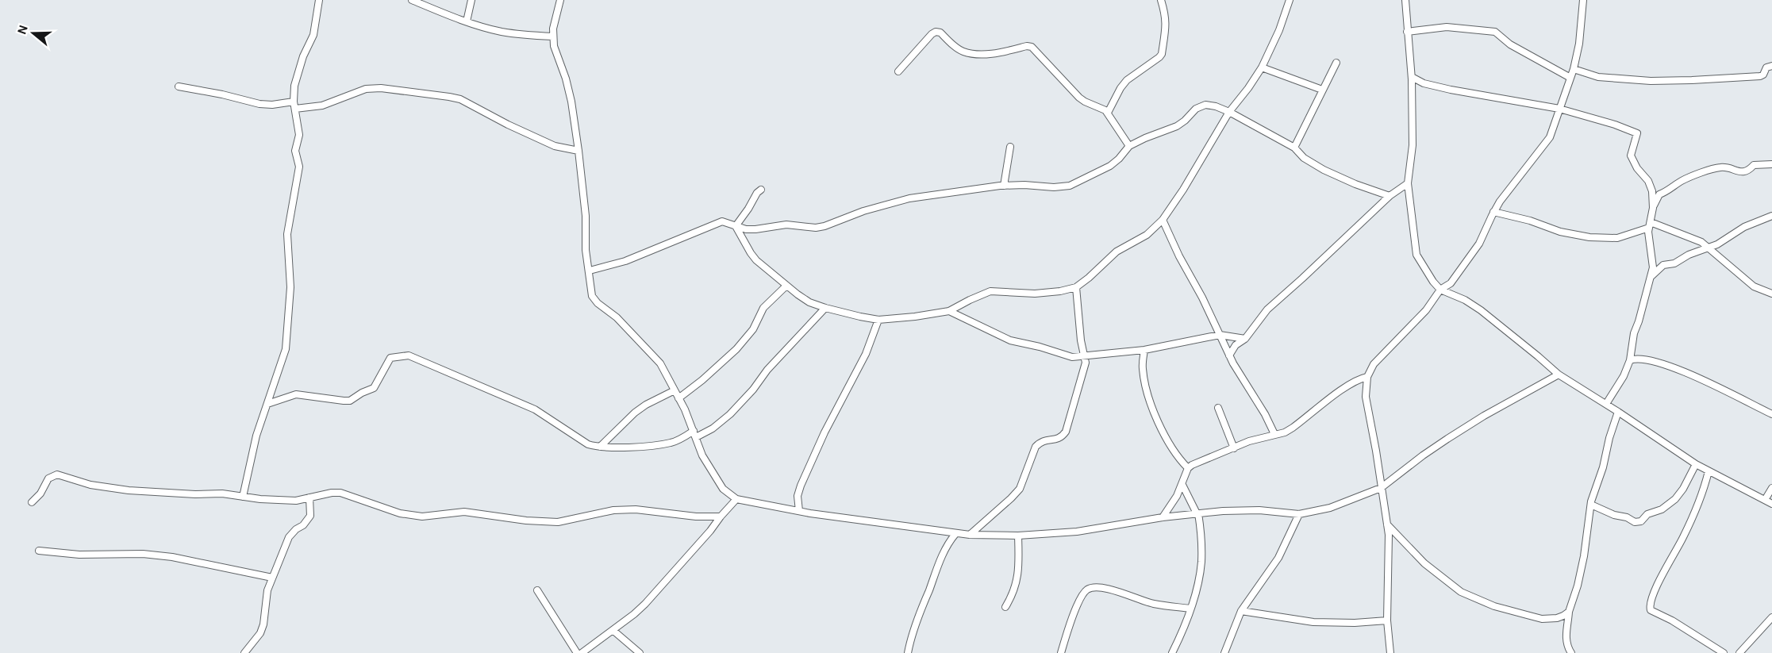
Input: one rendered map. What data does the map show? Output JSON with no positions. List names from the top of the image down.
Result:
{
  "north": "left"
}
